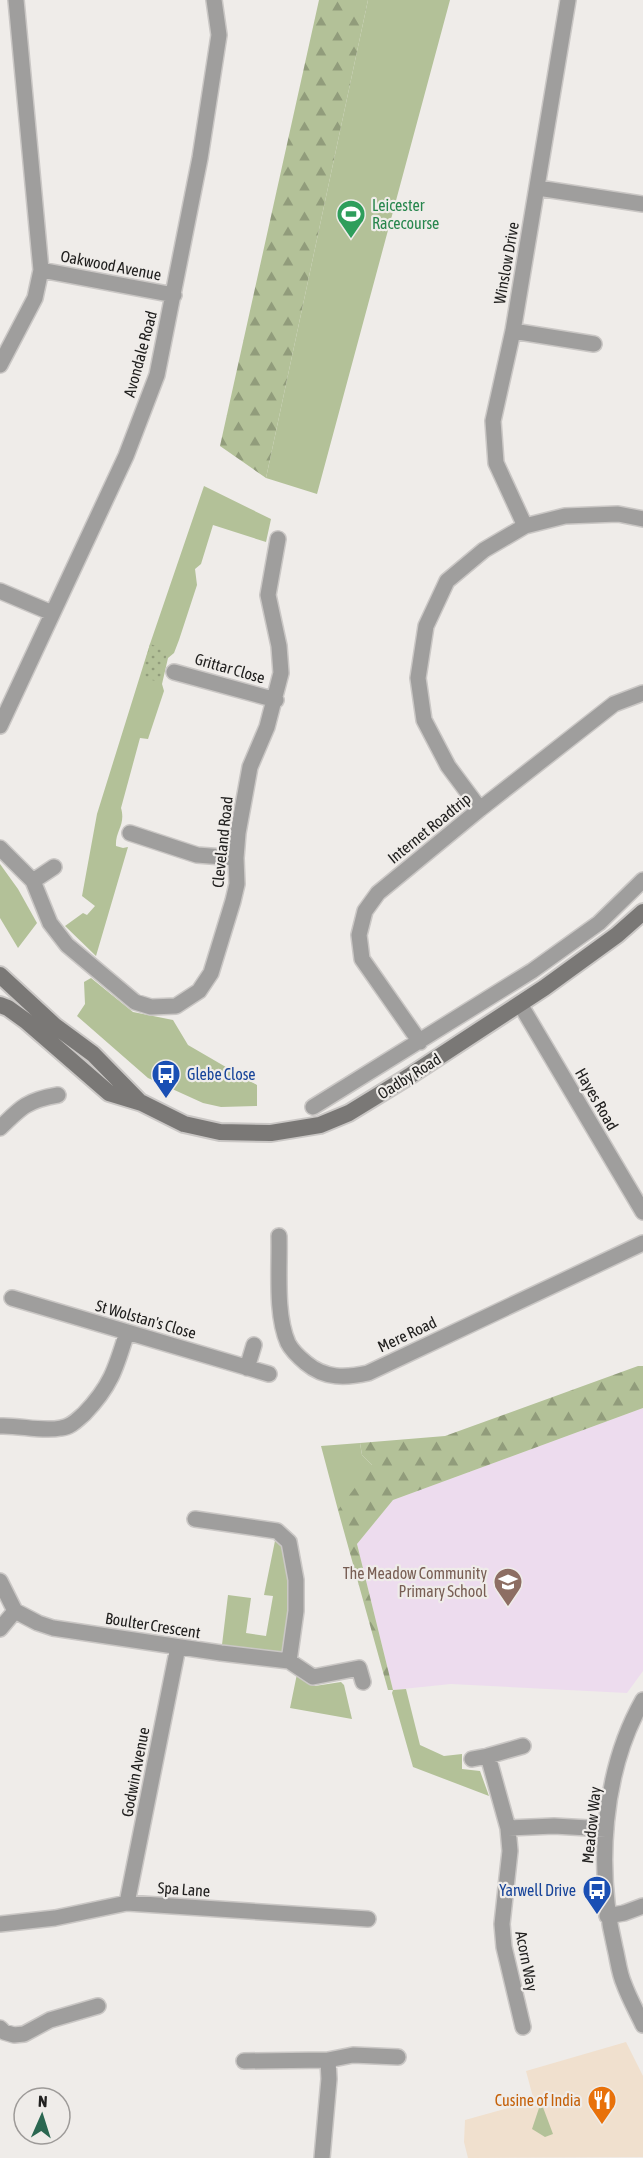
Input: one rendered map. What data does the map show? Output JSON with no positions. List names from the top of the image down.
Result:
{
  "streets": {
    "main road": ["Oadby Road"],
    "street": [
      "Winslow Drive",
      "Oakwood Avenue",
      "Avondale Road",
      "Grittar Close",
      "Internet Roadtrip",
      "Cleveland Road",
      "Hayes Road",
      "St Wolstan's Close",
      "Mere Road",
      "Boulter Crescent",
      "Godwin Avenue",
      "Meadow Way",
      "Spa Lane",
      "Acorn Way"
    ]
  },
  "crossings": [
    ["Oakwood Avenue", "Avondale Road"],
    ["Grittar Close", "Cleveland Road"],
    ["Internet Roadtrip", "Oadby Road"],
    ["Oadby Road", "Hayes Road"],
    ["Boulter Crescent", "Godwin Avenue"],
    ["Godwin Avenue", "Spa Lane"]
  ],
  "places": {
    "sports": ["Leicester Racecourse"],
    "bus stop": ["Glebe Close", "Yarwell Drive"],
    "school or university": ["The Meadow Community Primary School"],
    "restaurant": ["Cusine of India"]
  },
  "north": "top"
}
